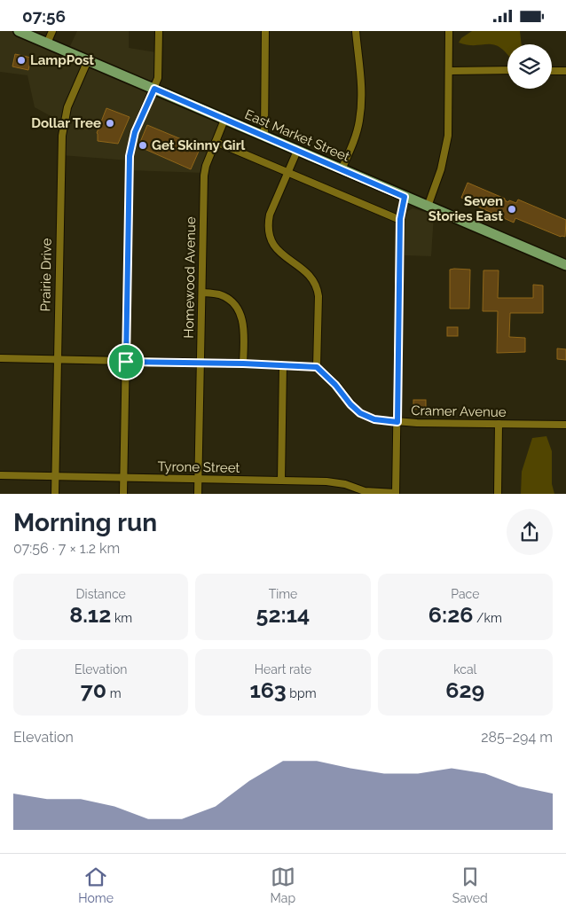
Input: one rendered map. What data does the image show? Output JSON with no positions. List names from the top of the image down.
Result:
{
  "streets": {
    "main road": ["East Market Street"],
    "street": [
      "Prairie Drive",
      "Homewood Avenue",
      "Cramer Avenue",
      "Tyrone Street"
    ]
  },
  "crossings": [
    ["East Market Street", "Prairie Drive"],
    ["East Market Street", "Homewood Avenue"],
    ["Prairie Drive", "Tyrone Street"],
    ["Homewood Avenue", "Tyrone Street"]
  ],
  "places": [
    "LampPost",
    "Dollar Tree",
    "Get Skinny Girl",
    "Seven Stories East"
  ],
  "page": {
    "status": "07:56",
    "heading": ["Morning run", "07:56 · 7 × 1.2 km"],
    "stats": [
      ["Distance", "8.12 km"],
      ["Time", "52:14"],
      ["Pace", "6:26 /km"],
      ["Elevation", "70 m"],
      ["Heart rate", "163 bpm"],
      ["kcal", "629"]
    ],
    "chart": ["Elevation", "285–294 m"],
    "tabs": ["Home", "Map", "Saved"]
  }
}
